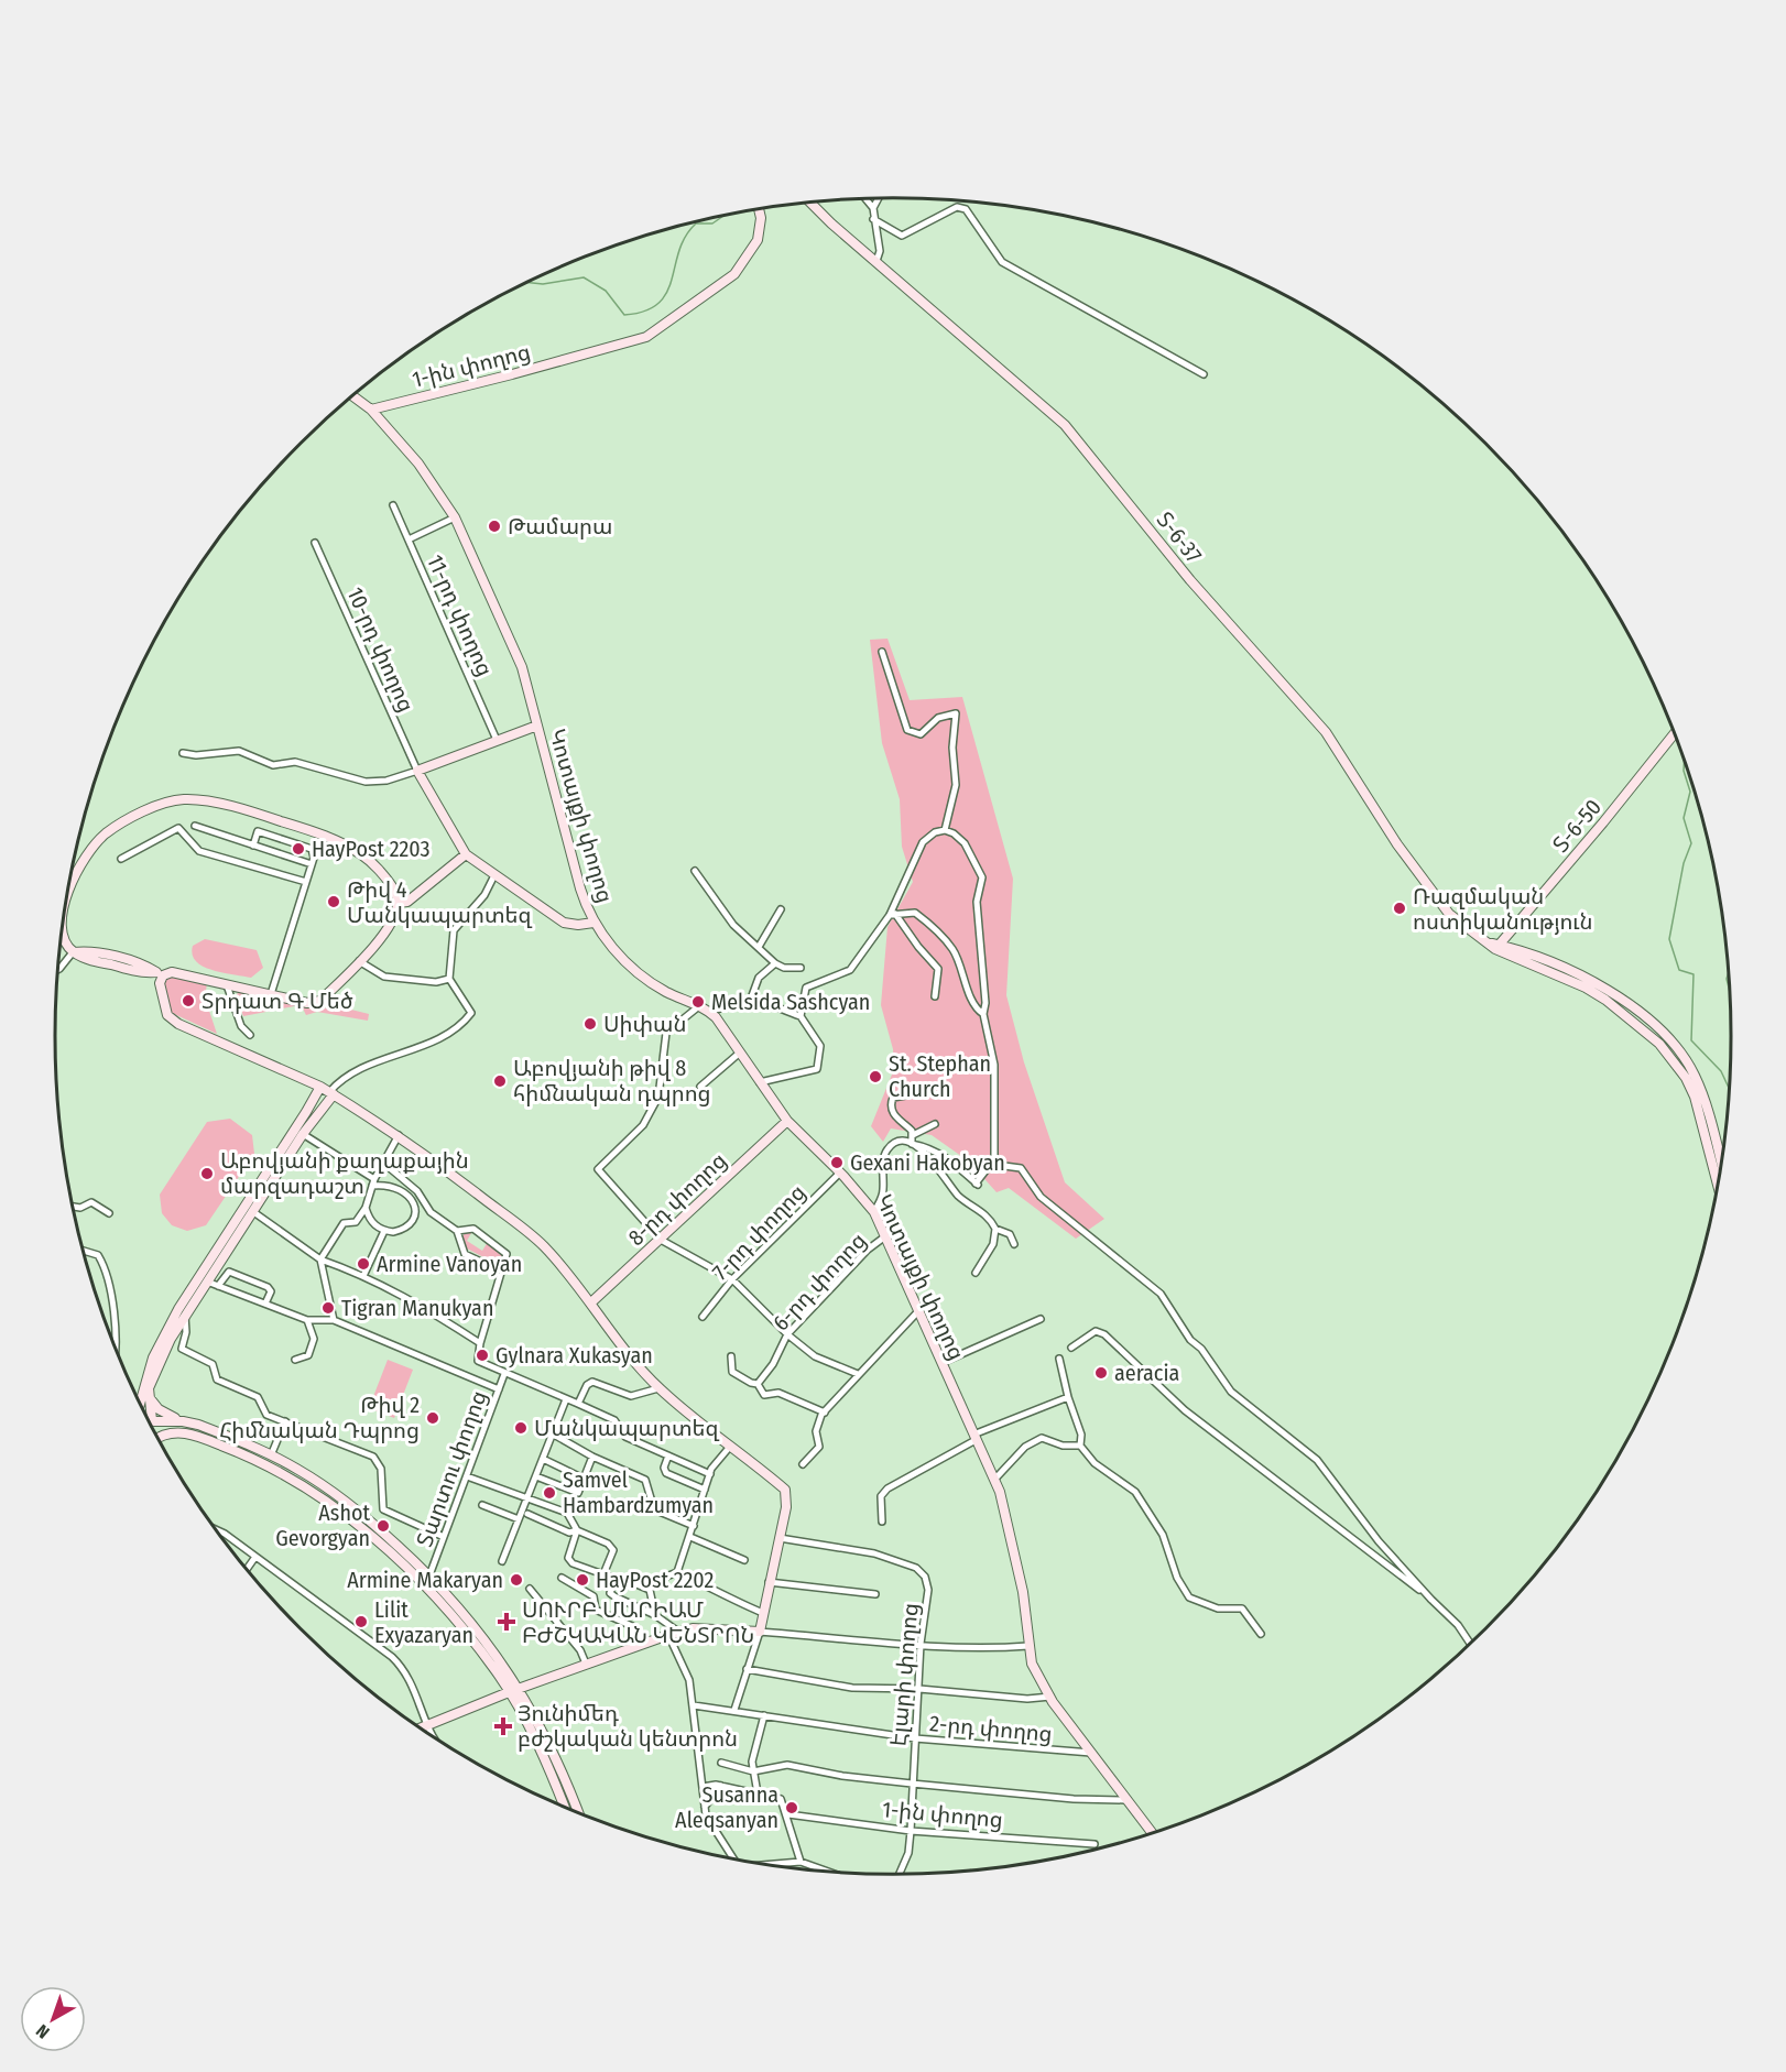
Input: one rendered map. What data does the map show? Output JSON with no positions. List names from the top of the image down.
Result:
{
  "streets": {
    "main road": [
      "1-ին փողոց",
      "Տ-6-37",
      "Կոտայքի փողոց",
      "Տ-6-50",
      "8-րդ փողոց"
    ],
    "street": [
      "11-րդ փողոց",
      "10-րդ փողոց",
      "7-րդ փողոց",
      "6-րդ փողոց",
      "Տարտու փողոց",
      "Էլարի փողոց",
      "2-րդ փողոց"
    ]
  },
  "crossings": [
    ["1-ին փողոց", "Կոտայքի փողոց"],
    ["1-ին փողոց", "Էլարի փողոց"],
    ["Տ-6-37", "Տ-6-50"],
    ["Կոտայքի փողոց", "8-րդ փողոց"],
    ["Կոտայքի փողոց", "7-րդ փողոց"],
    ["Կոտայքի փողոց", "6-րդ փողոց"],
    ["Կոտայքի փողոց", "2-րդ փողոց"],
    ["Էլարի փողոց", "2-րդ փողոց"]
  ],
  "places": {
    "other": [
      "Թամարա",
      "HayPost 2203",
      "Թիվ 4 Մանկապարտեզ",
      "Ռազմական ոստիկանություն",
      "Տրդատ Գ Մեծ",
      "Melsida Sashcyan",
      "Սիփան",
      "St. Stephan Church",
      "Աբովյանի թիվ 8 հիմնական դպրոց",
      "Gexani Hakobyan",
      "Աբովյանի քաղաքային մարզադաշտ",
      "Armine Vanoyan",
      "Tigran Manukyan",
      "Gylnara Xukasyan",
      "aeracia",
      "Թիվ 2 Հիմնական Դպրոց",
      "Մանկապարտեզ",
      "Samvel Hambardzumyan",
      "Ashot Gevorgyan",
      "Armine Makaryan",
      "HayPost 2202",
      "Lilit Exyazaryan",
      "Susanna Aleqsanyan"
    ],
    "health": ["ՍՈՒՐԲ ՄԱՐԻԱՄ ԲԺՇԿԱԿԱՆ ԿԵՆՏՐՈՆ", "Յունիմեդ բժշկական կենտրոն"]
  },
  "north": "bottom left"
}
